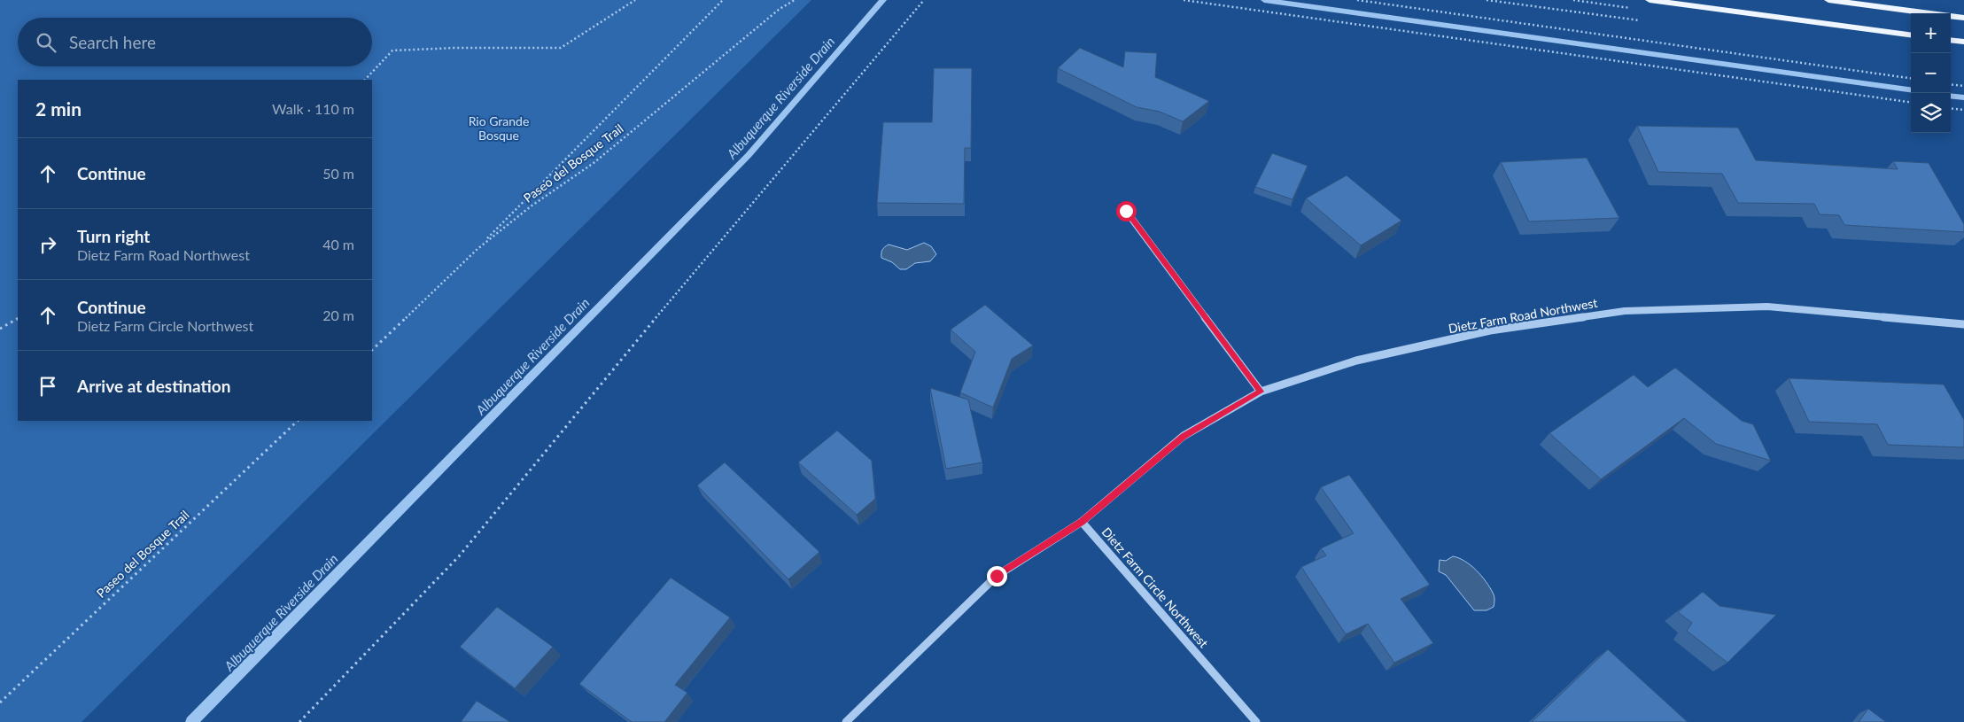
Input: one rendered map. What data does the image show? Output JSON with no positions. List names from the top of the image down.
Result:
{
  "streets": {
    "street": ["Dietz Farm Road Northwest", "Dietz Farm Circle Northwest"],
    "path": ["Paseo del Bosque Trail"]
  },
  "crossings": [
    ["Dietz Farm Road Northwest", "Dietz Farm Circle Northwest"]
  ],
  "water": ["Albuquerque Riverside Drain"],
  "parks": ["Rio Grande Bosque"],
  "page": {
    "map_buttons": ["+", "−"],
    "search": "Search here",
    "heading": ["2 min", "Walk · 110 m"],
    "list": [
      ["Continue", "50 m"],
      ["Turn right", "Dietz Farm Road Northwest", "40 m"],
      ["Continue", "Dietz Farm Circle Northwest", "20 m"],
      "Arrive at destination"
    ]
  }
}
